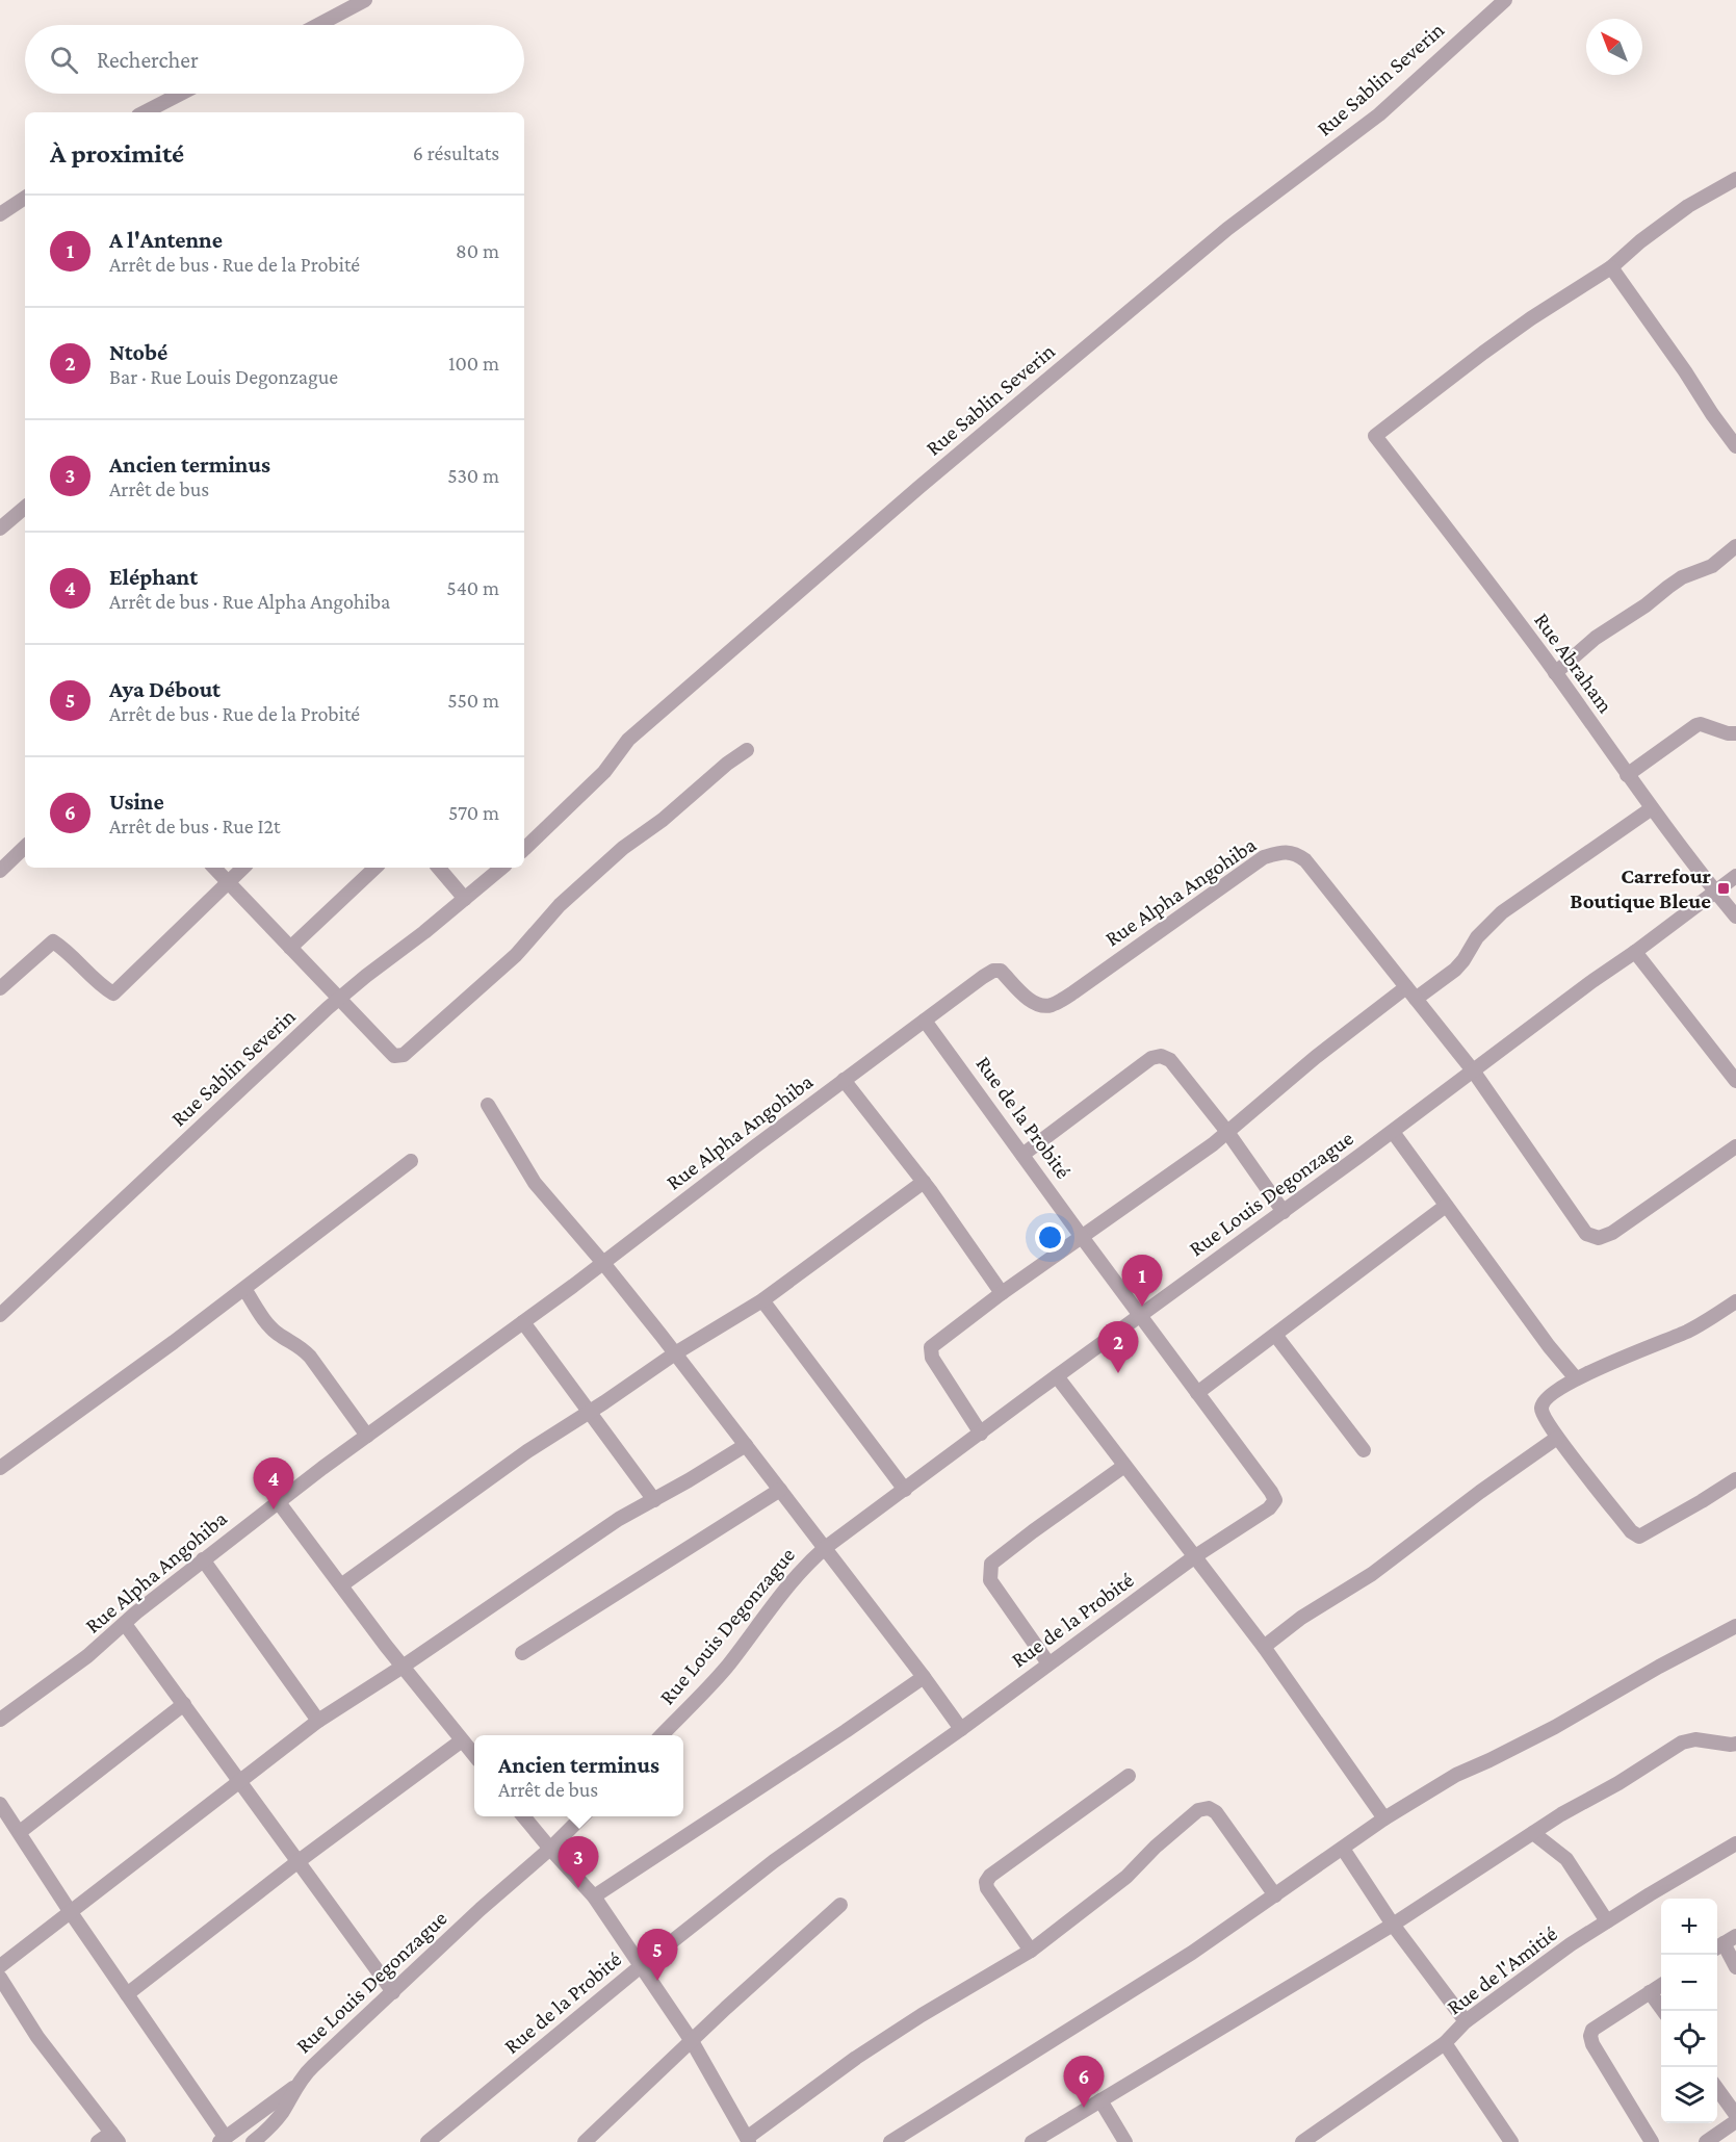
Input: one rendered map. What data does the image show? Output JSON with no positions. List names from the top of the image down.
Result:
{
  "streets": {
    "street": [
      "Rue Sablin Severin",
      "Rue Abraham",
      "Rue Alpha Angohiba",
      "Rue de la Probité",
      "Rue Louis Degonzague",
      "Rue de l'Amitié"
    ]
  },
  "crossings": [
    ["Rue Abraham", "Rue Louis Degonzague"],
    ["Rue Alpha Angohiba", "Rue de la Probité"],
    ["Rue Alpha Angohiba", "Rue Louis Degonzague"],
    ["Rue de la Probité", "Rue Louis Degonzague"]
  ],
  "places": {
    "transit": ["Carrefour Boutique Bleue"]
  },
  "north": "top left",
  "page": {
    "search": "Rechercher",
    "heading": ["À proximité", "6 résultats"],
    "list": [
      {
        "mark": "1",
        "name": "A l'Antenne",
        "note": "Arrêt de bus · Rue de la Probité",
        "value": "80 m"
      },
      {
        "mark": "2",
        "name": "Ntobé",
        "note": "Bar · Rue Louis Degonzague",
        "value": "100 m"
      },
      {
        "mark": "3",
        "name": "Ancien terminus",
        "note": "Arrêt de bus",
        "value": "530 m"
      },
      {
        "mark": "4",
        "name": "Eléphant",
        "note": "Arrêt de bus · Rue Alpha Angohiba",
        "value": "540 m"
      },
      {
        "mark": "5",
        "name": "Aya Débout",
        "note": "Arrêt de bus · Rue de la Probité",
        "value": "550 m"
      },
      {
        "mark": "6",
        "name": "Usine",
        "note": "Arrêt de bus · Rue I2t",
        "value": "570 m"
      }
    ],
    "pins": [
      "1",
      "2",
      "4",
      "3",
      "5",
      "6"
    ],
    "popup": ["Ancien terminus", "Arrêt de bus"],
    "map_buttons": ["+", "−"]
  }
}
